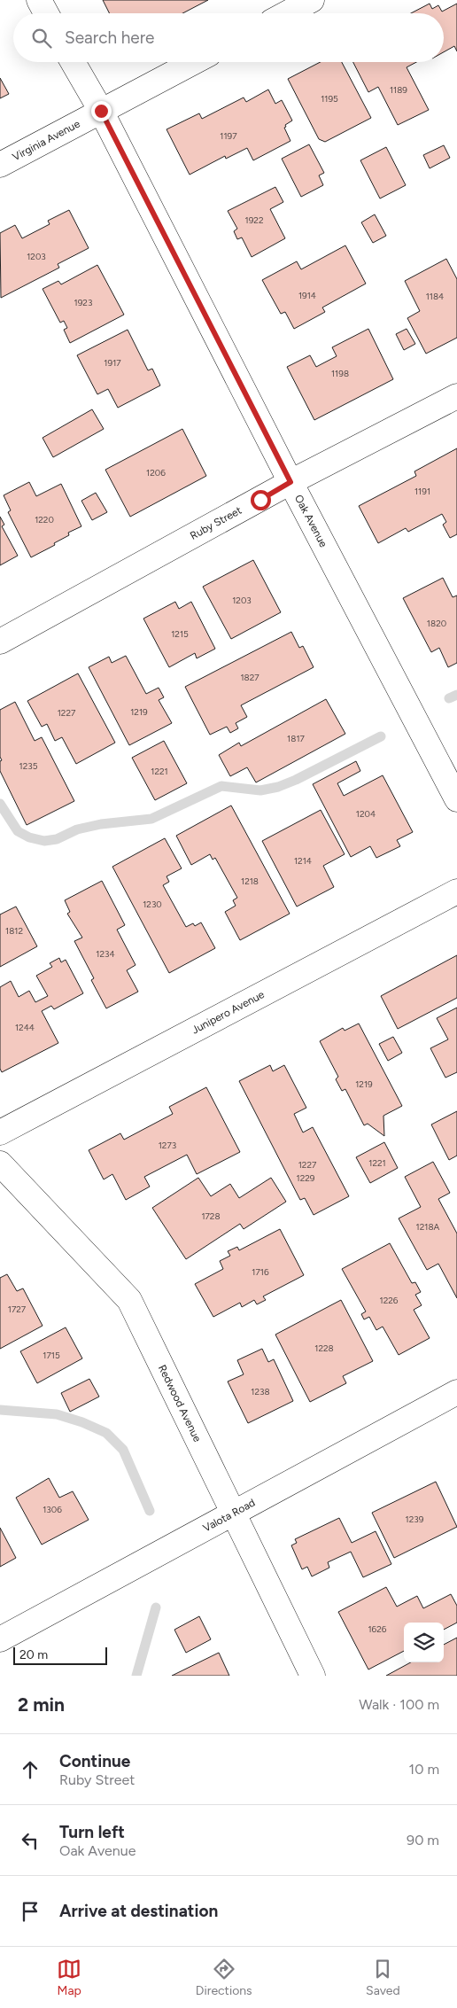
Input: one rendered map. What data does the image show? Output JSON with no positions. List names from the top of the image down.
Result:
{
  "streets": {
    "street": [
      "Virginia Avenue",
      "Oak Avenue",
      "Ruby Street",
      "Junipero Avenue",
      "Redwood Avenue",
      "Valota Road"
    ]
  },
  "crossings": [
    ["Virginia Avenue", "Oak Avenue"],
    ["Oak Avenue", "Ruby Street"],
    ["Redwood Avenue", "Valota Road"]
  ],
  "house_numbers": [
    "1189",
    "1195",
    "1197",
    "1922",
    "1203",
    "1914",
    "1184",
    "1923",
    "1917",
    "1198",
    "1206",
    "1191",
    "1220",
    "1203",
    "1820",
    "1215",
    "1827",
    "1219",
    "1227",
    "1817",
    "1235",
    "1221",
    "1204",
    "1214",
    "1218",
    "1230",
    "1812",
    "1234",
    "1244",
    "1219",
    "1273",
    "1221",
    "1227",
    "1229",
    "1728",
    "1218A",
    "1716",
    "1226",
    "1727",
    "1228",
    "1715",
    "1238",
    "1306",
    "1239",
    "1626"
  ],
  "scale_bar": "20 m",
  "page": {
    "search": "Search here",
    "scale": "20 m",
    "heading": ["2 min", "Walk · 100 m"],
    "list": [
      ["Continue", "Ruby Street", "10 m"],
      ["Turn left", "Oak Avenue", "90 m"],
      "Arrive at destination"
    ],
    "nav": ["Map", "Directions", "Saved"]
  }
}
